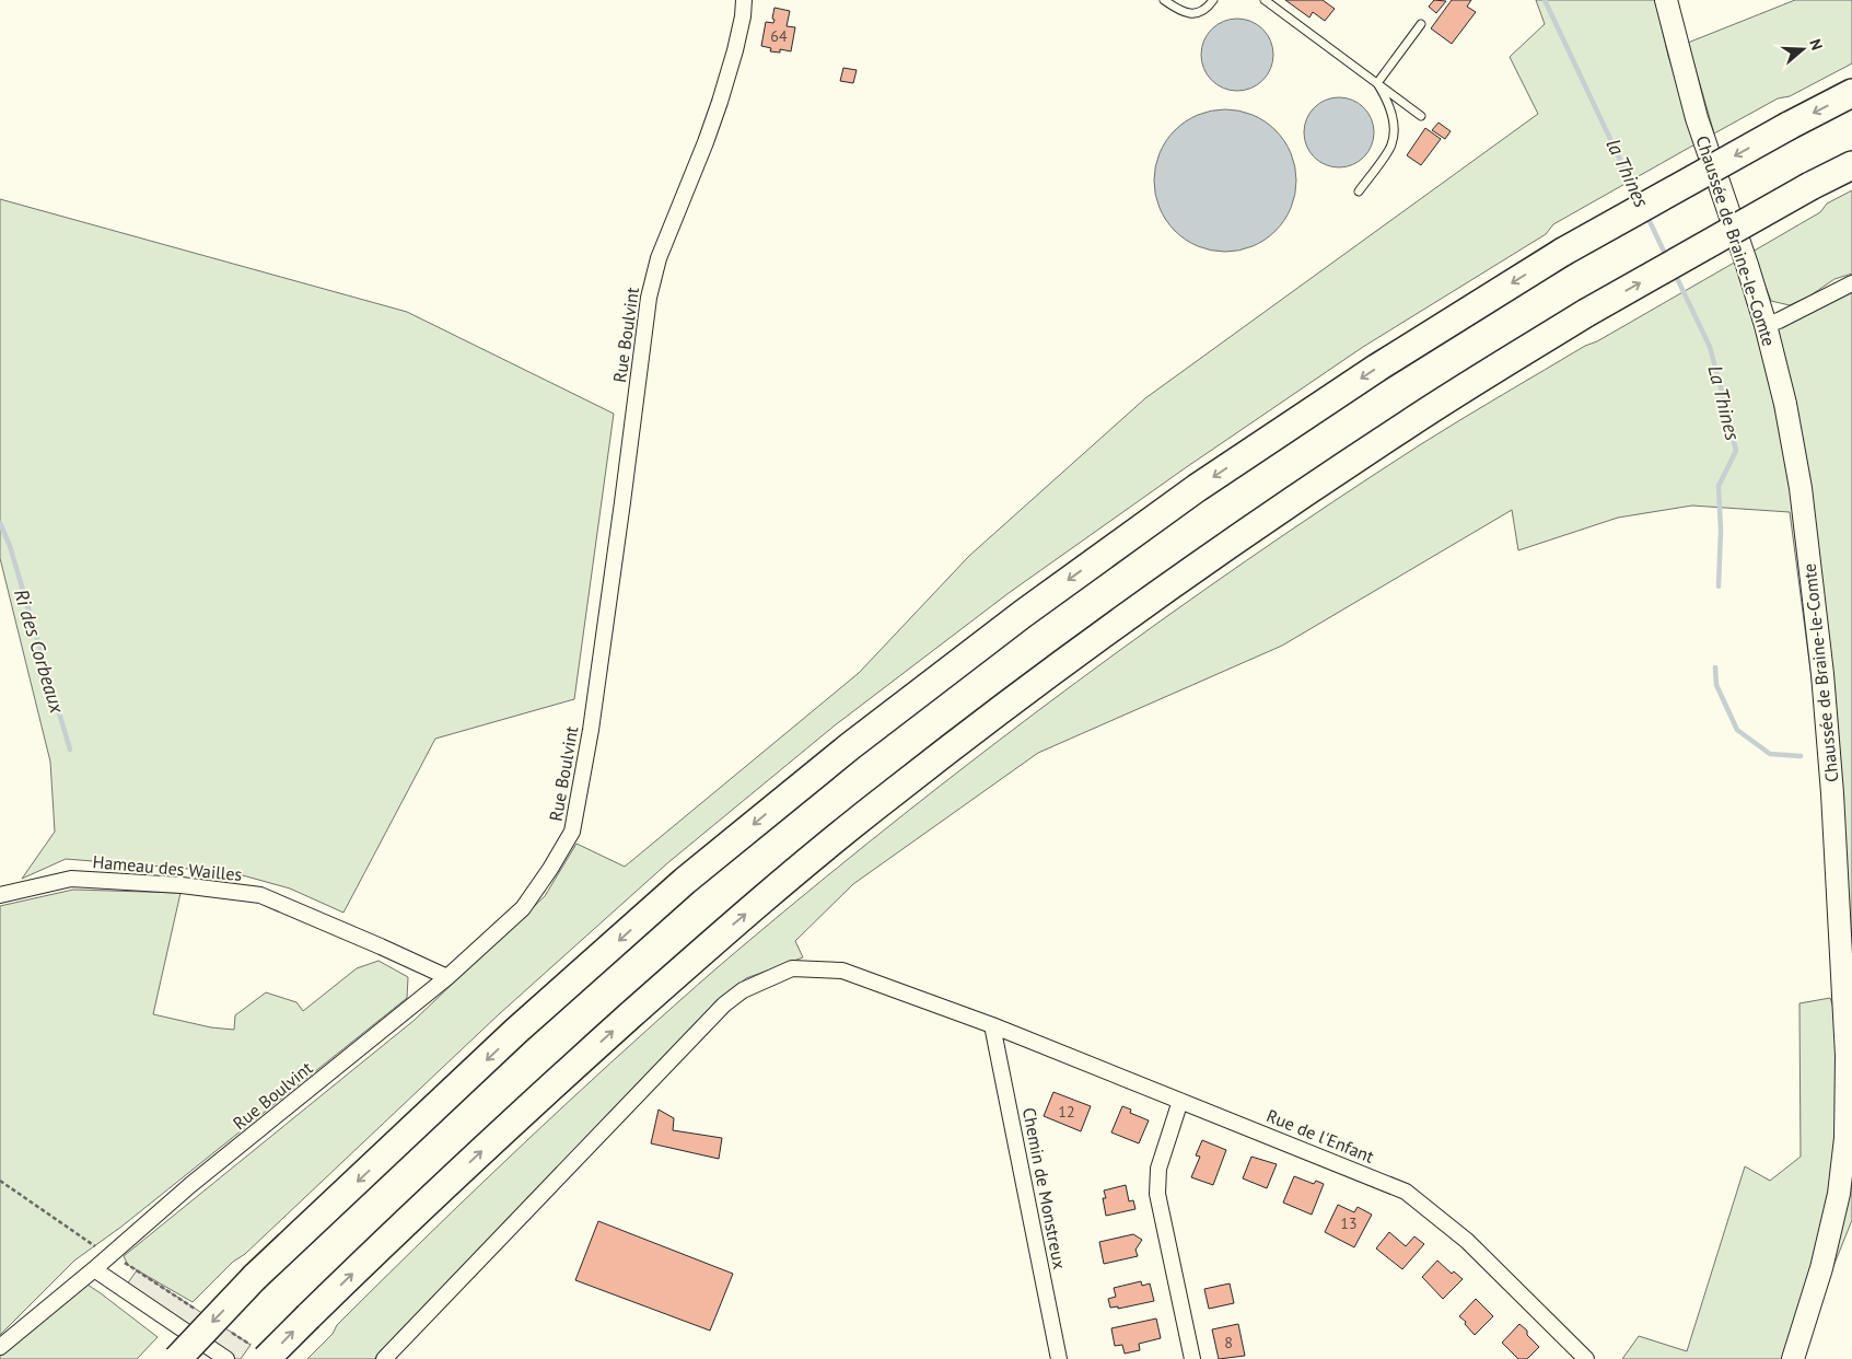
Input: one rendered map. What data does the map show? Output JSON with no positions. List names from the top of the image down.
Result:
{
  "streets": {
    "main road": ["Chaussée de Braine-le-Comte"],
    "street": [
      "Rue Boulvint",
      "Hameau des Wailles",
      "Rue de l'Enfant",
      "Chemin de Monstreux"
    ]
  },
  "crossings": [
    ["Rue Boulvint", "Hameau des Wailles"],
    ["Rue de l'Enfant", "Chemin de Monstreux"]
  ],
  "water": ["la Thines", "La Thines", "Ri des Corbeaux"],
  "house_numbers": [
    "64",
    "12",
    "13",
    "8"
  ],
  "north": "right"
}
